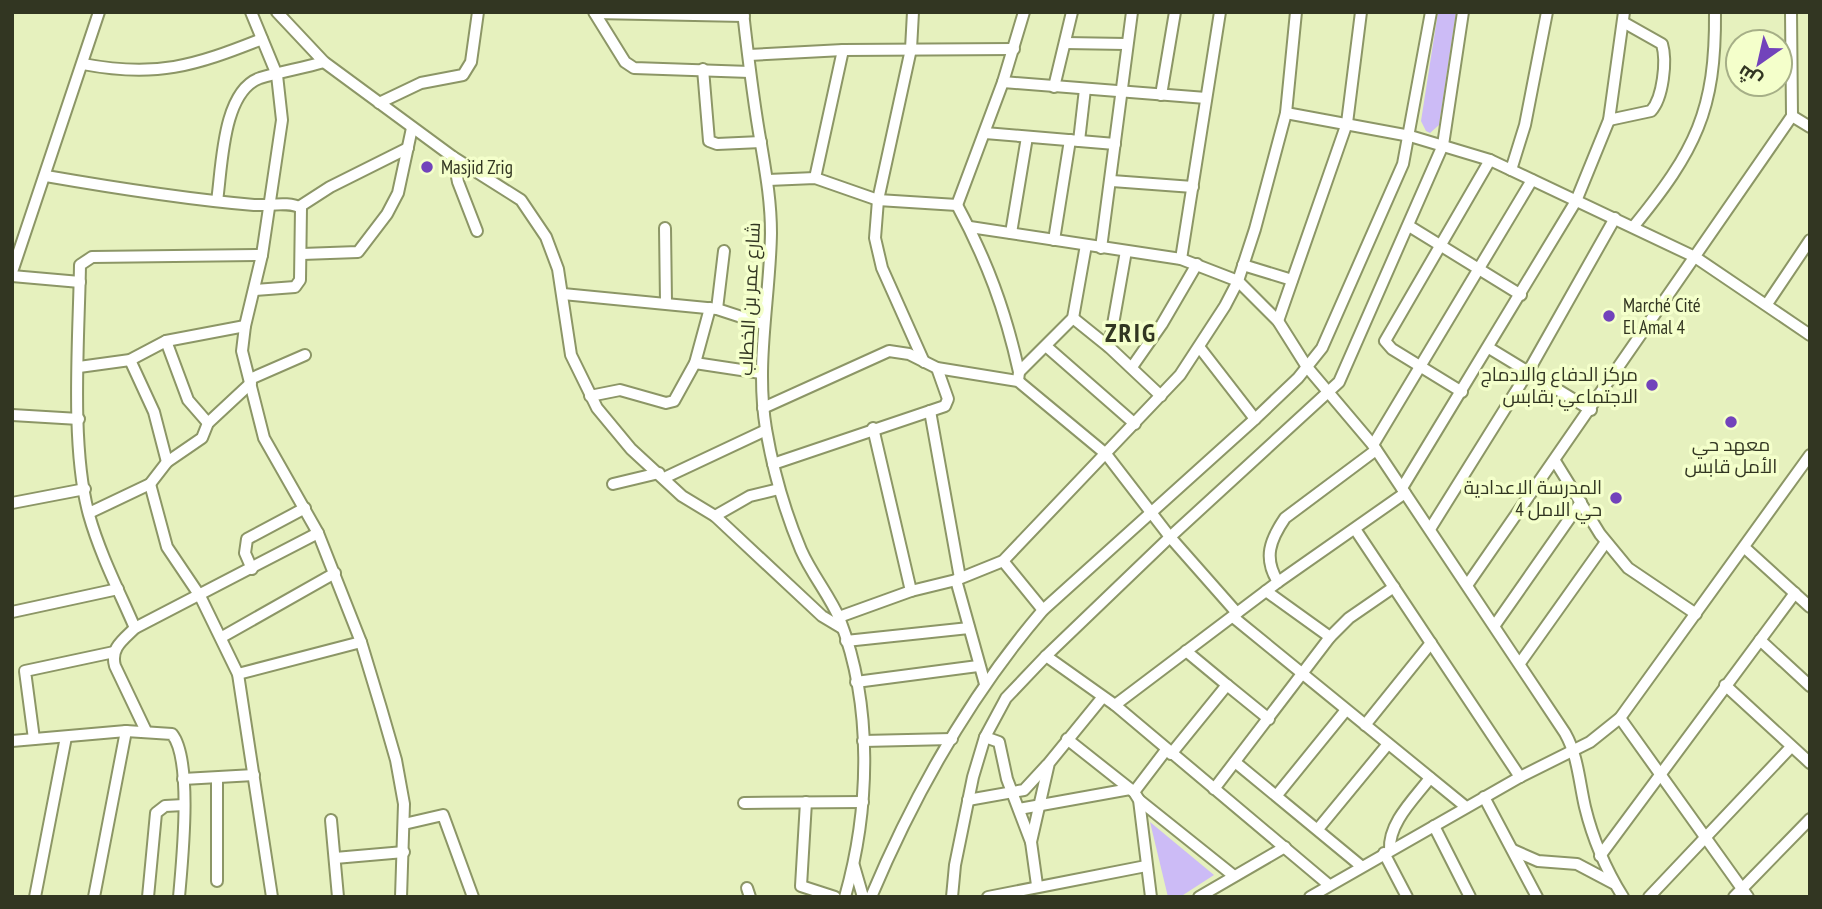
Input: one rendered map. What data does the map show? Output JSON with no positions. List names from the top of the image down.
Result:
{
  "streets": {
    "street": ["شارع عمر بن الخطاب"]
  },
  "districts": ["ZRIG"],
  "places": [
    "Masjid Zrig",
    "Marché Cité El Amal 4",
    "مركز الدفاع والادماج الاجتماعي بقابس",
    "معهد حي الأمل قابس",
    "المدرسة الاعدادية حي الامل 4"
  ],
  "north": "bottom left"
}
